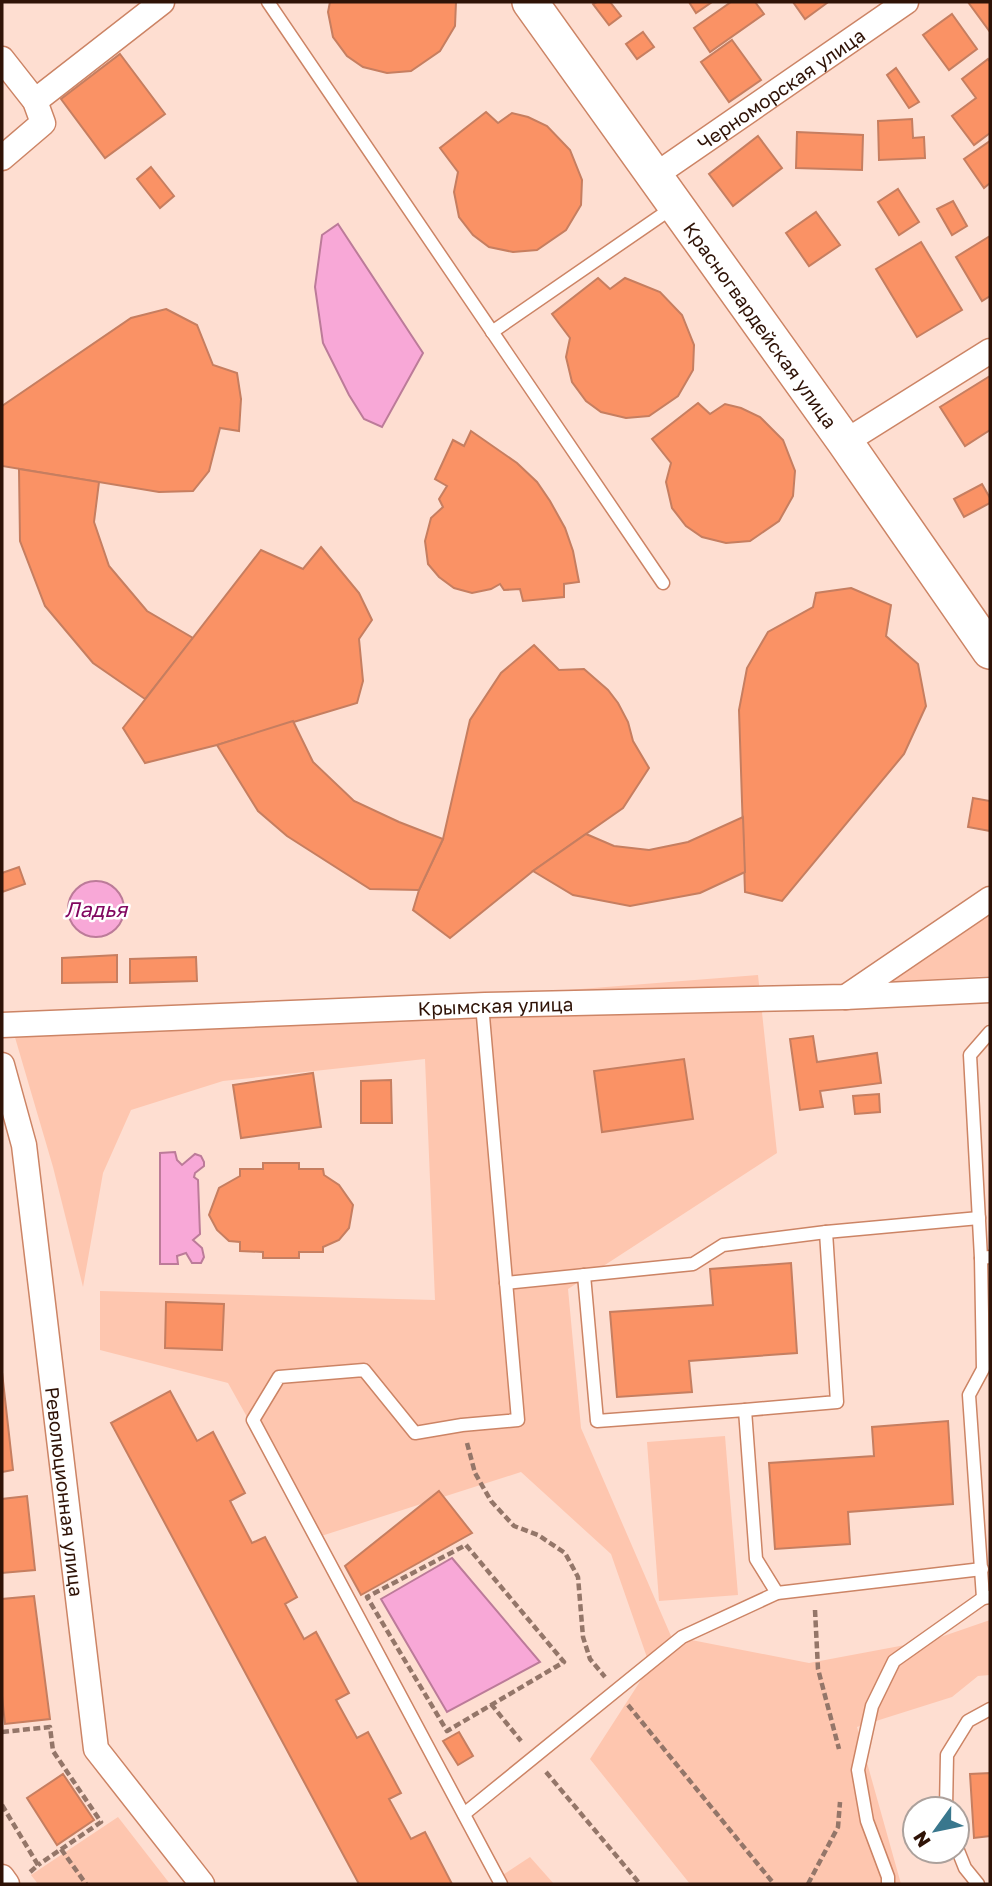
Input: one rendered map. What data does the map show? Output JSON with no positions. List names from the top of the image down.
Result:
{
  "streets": {
    "street": [
      "Черноморская улица",
      "Красногвардейская улица",
      "Крымская улица",
      "Революционная улица"
    ]
  },
  "crossings": [
    ["Черноморская улица", "Красногвардейская улица"]
  ],
  "water": ["Ладья"],
  "north": "bottom left"
}
